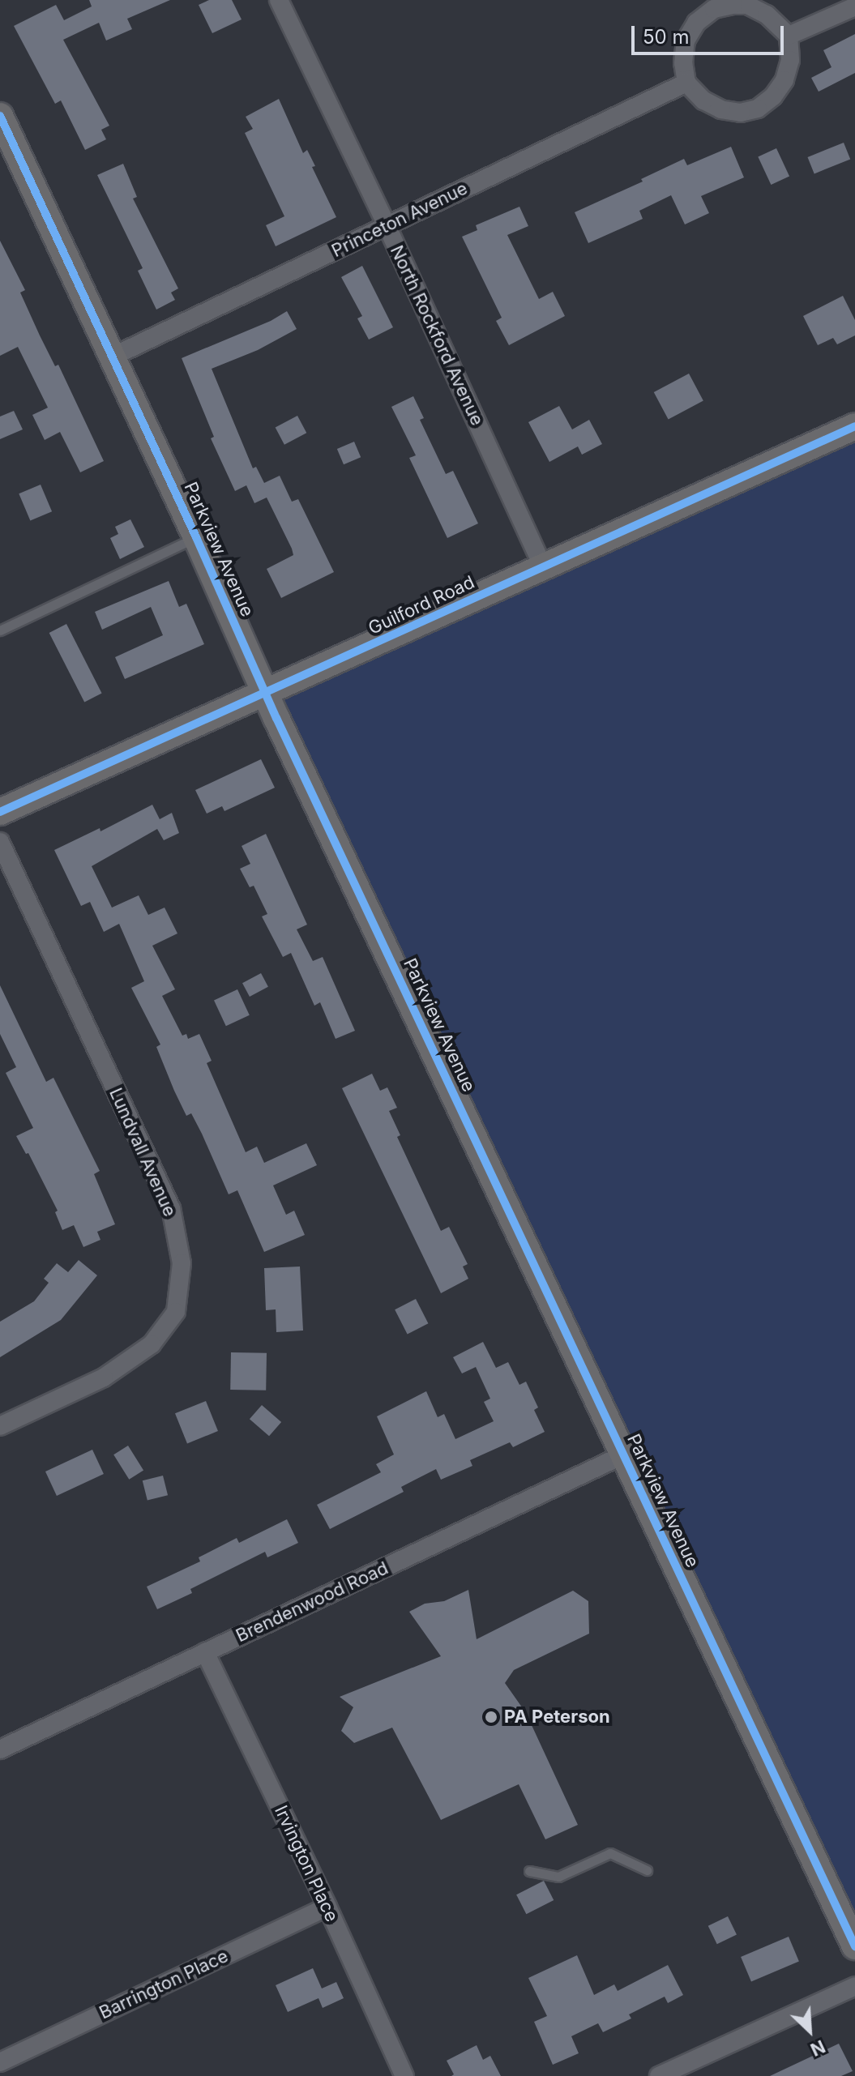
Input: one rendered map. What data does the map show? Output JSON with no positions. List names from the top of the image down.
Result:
{
  "streets": {
    "street": [
      "Princeton Avenue",
      "North Rockford Avenue",
      "Parkview Avenue",
      "Guilford Road",
      "Lundvall Avenue",
      "Brendenwood Road",
      "Irvington Place",
      "Barrington Place"
    ]
  },
  "crossings": [
    ["Princeton Avenue", "North Rockford Avenue"],
    ["Princeton Avenue", "Parkview Avenue"],
    ["North Rockford Avenue", "Guilford Road"],
    ["Parkview Avenue", "Guilford Road"],
    ["Parkview Avenue", "Brendenwood Road"],
    ["Brendenwood Road", "Irvington Place"],
    ["Irvington Place", "Barrington Place"]
  ],
  "places": ["PA Peterson"],
  "scale_bar": "50 m",
  "north": "bottom right"
}
